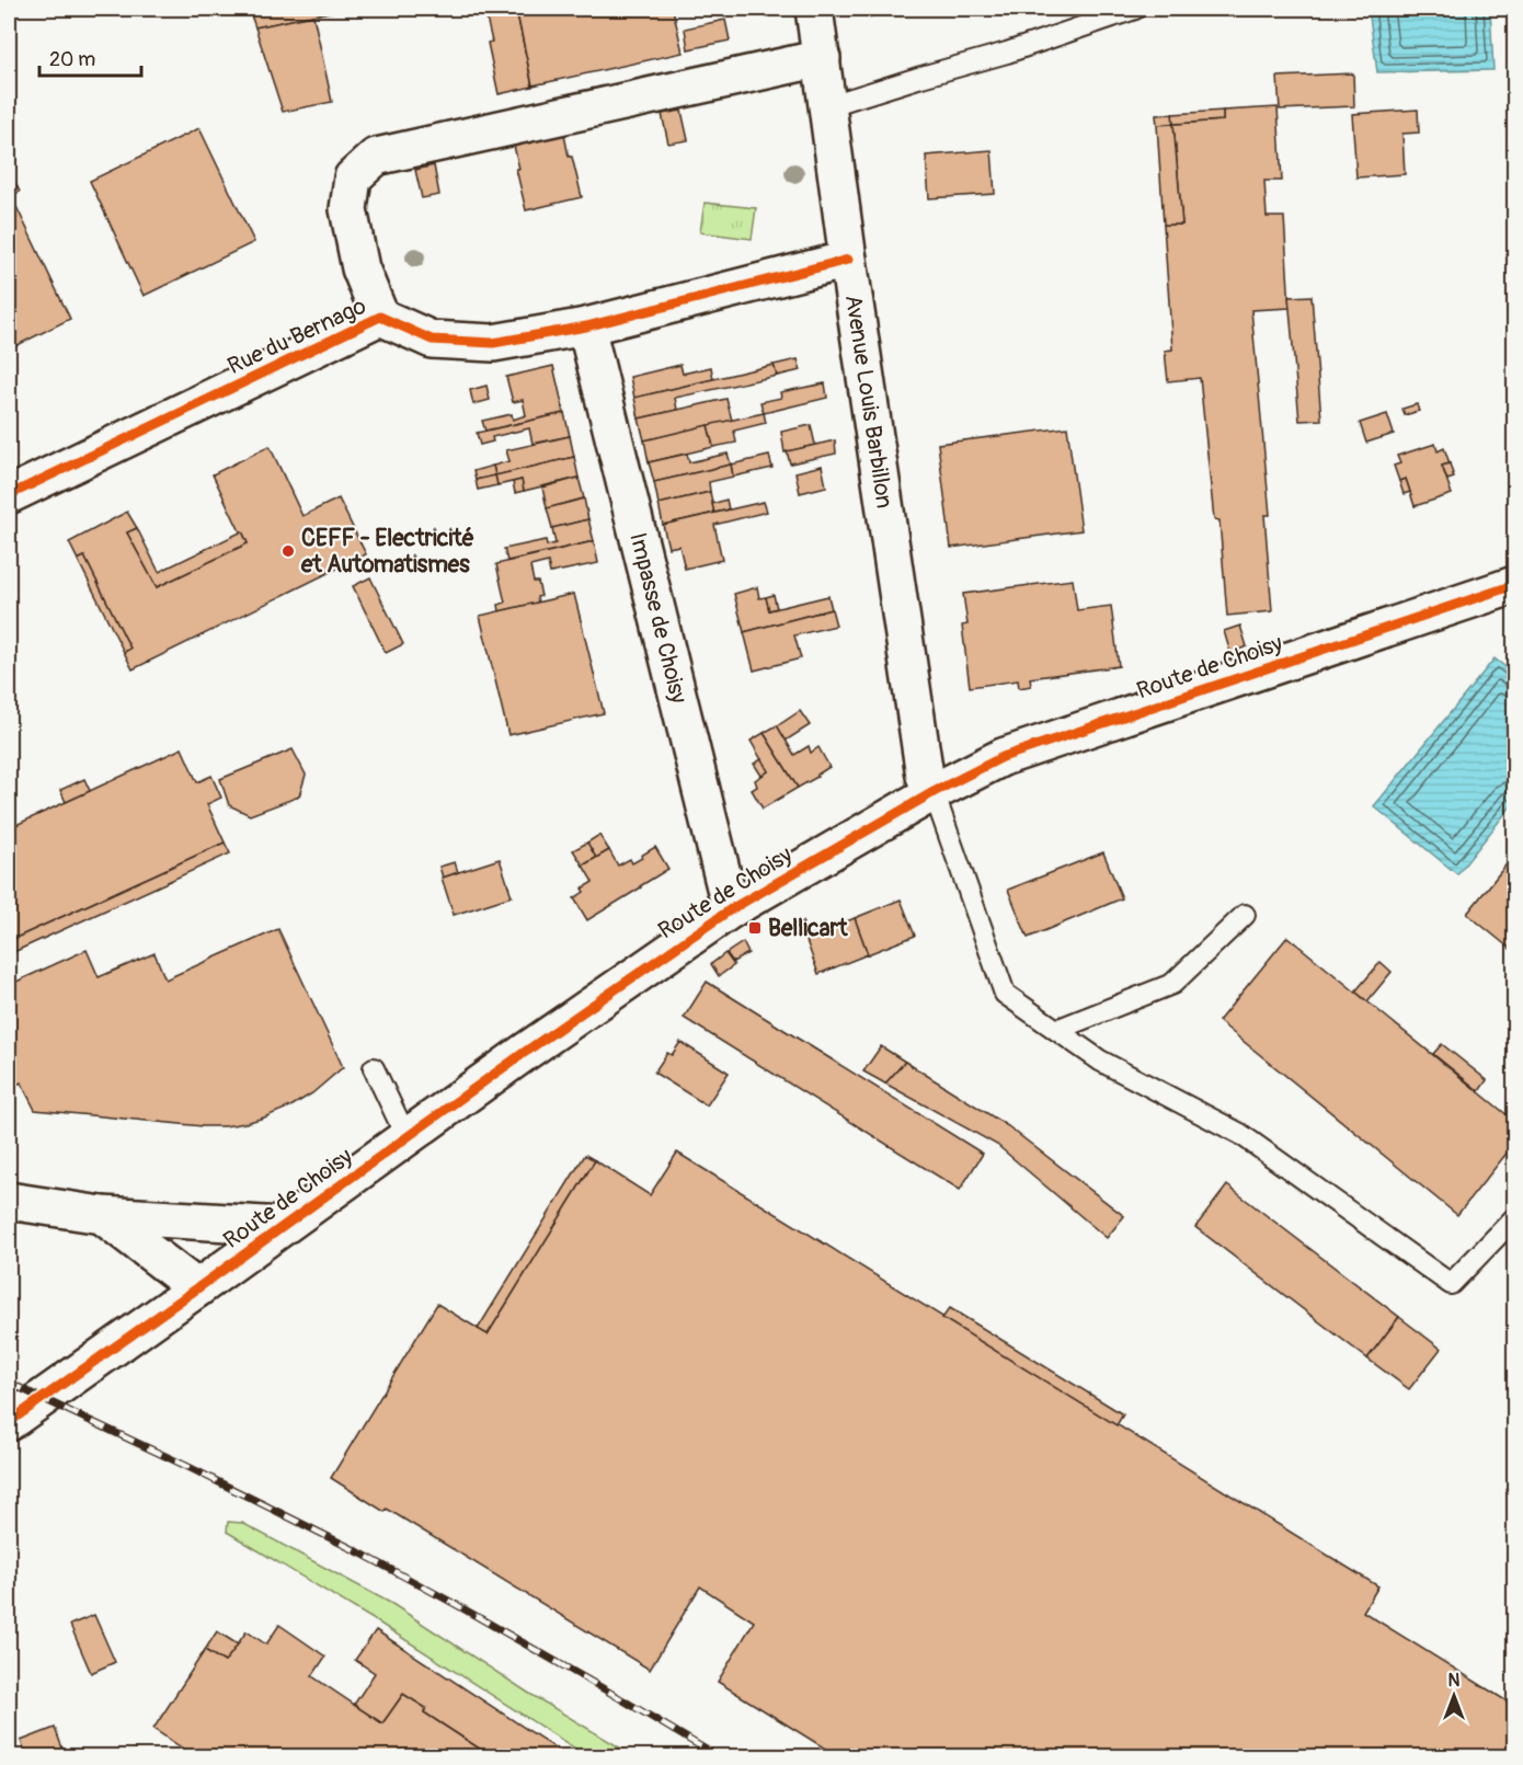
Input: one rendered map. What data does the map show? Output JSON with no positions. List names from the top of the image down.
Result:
{
  "streets": {
    "street": [
      "Rue du Bernago",
      "Avenue Louis Barbillon",
      "Impasse de Choisy",
      "Route de Choisy"
    ]
  },
  "crossings": [
    ["Rue du Bernago", "Avenue Louis Barbillon"],
    ["Rue du Bernago", "Impasse de Choisy"],
    ["Avenue Louis Barbillon", "Route de Choisy"],
    ["Impasse de Choisy", "Route de Choisy"]
  ],
  "places": {
    "other": ["CEFF - Electricité et Automatismes"],
    "transit": ["Bellicart"]
  },
  "scale_bar": "20 m",
  "north": "top"
}
